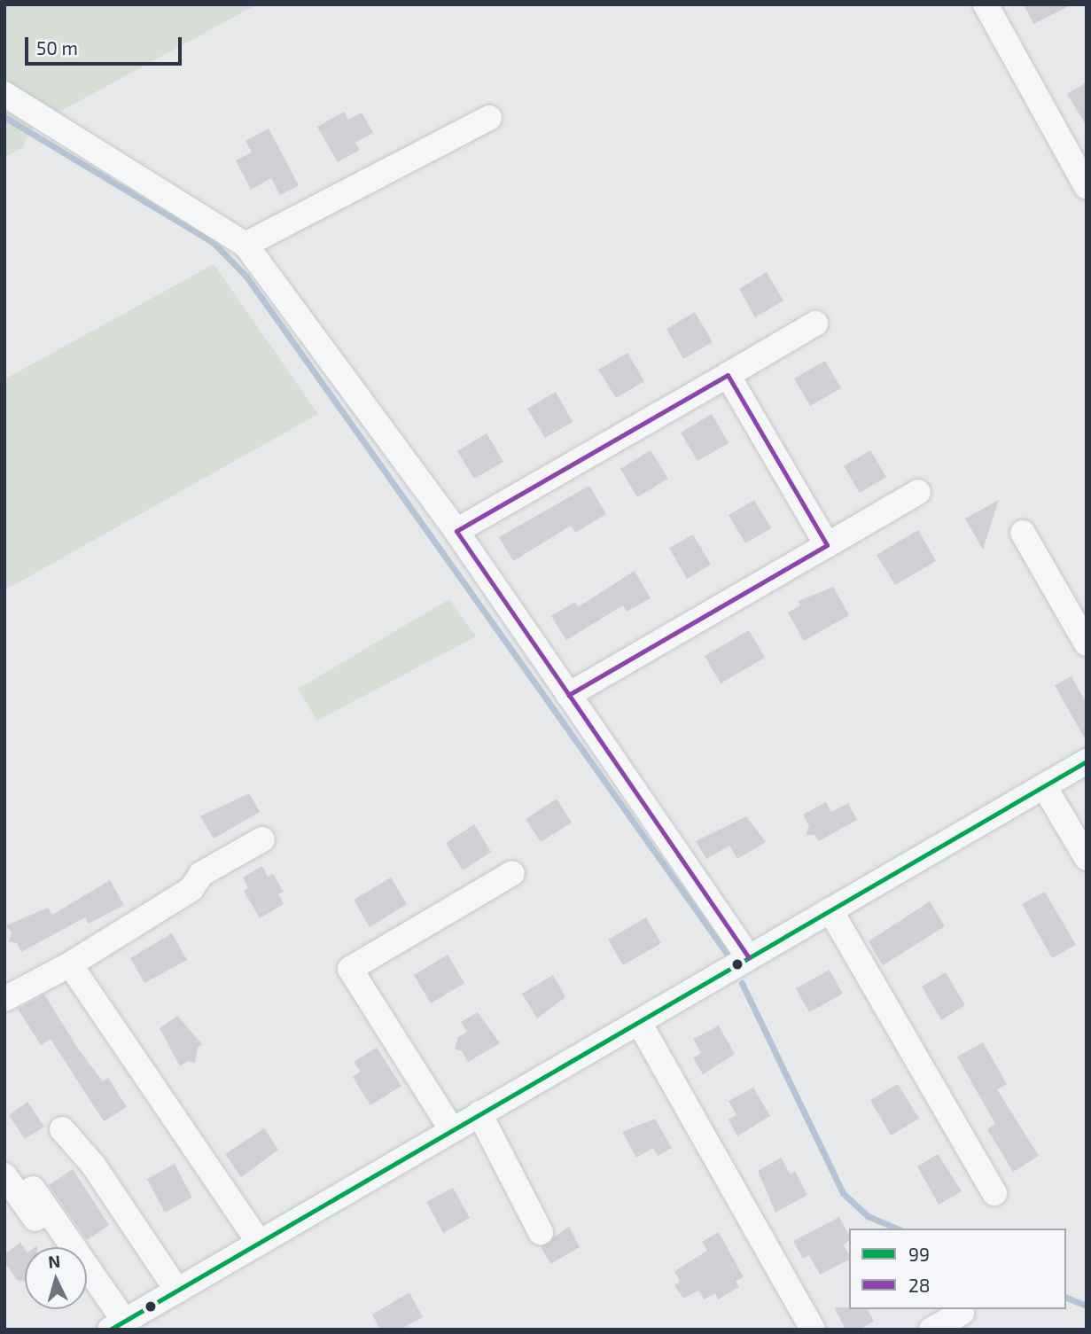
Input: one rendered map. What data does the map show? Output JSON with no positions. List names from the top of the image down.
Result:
{
  "lines": ["transit line 28", "transit line 99"],
  "legend": ["99", "28"],
  "scale_bar": "50 m",
  "north": "top"
}
